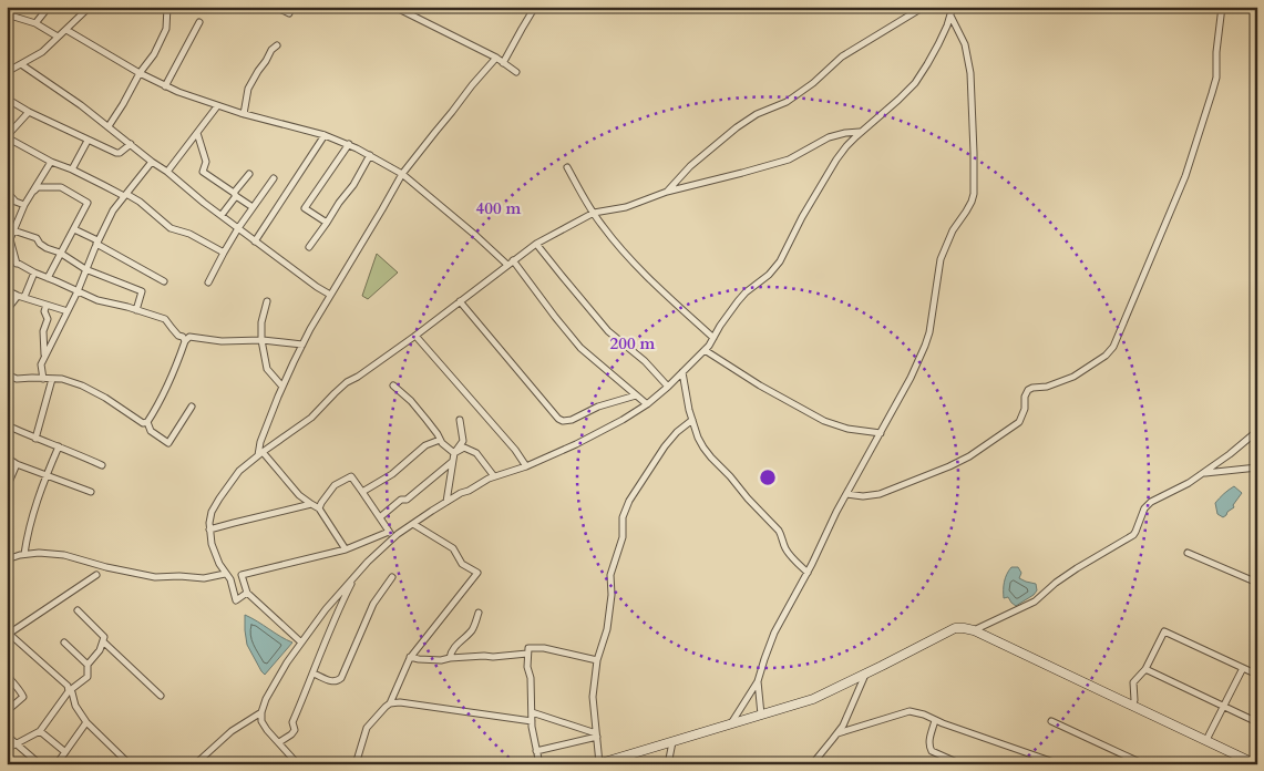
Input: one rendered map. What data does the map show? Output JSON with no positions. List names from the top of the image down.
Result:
{
  "rings": ["400 m", "200 m"]
}
